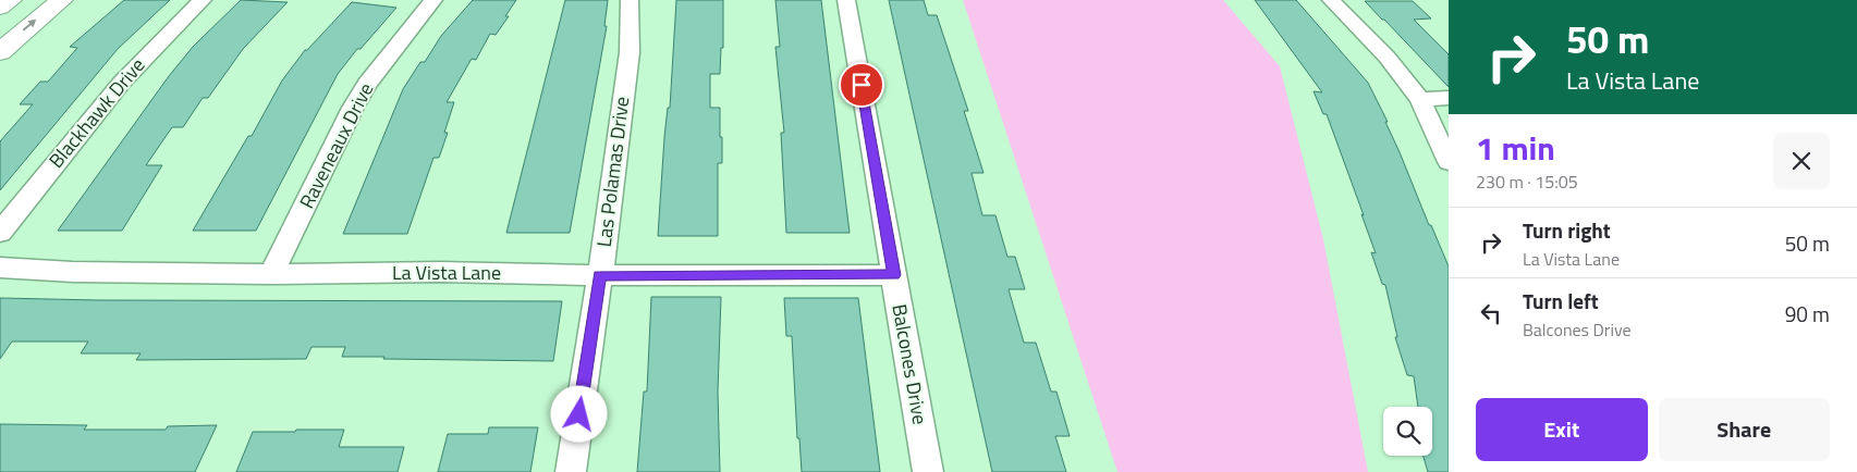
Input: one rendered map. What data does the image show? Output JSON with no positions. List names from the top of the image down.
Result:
{
  "streets": {
    "street": [
      "Blackhawk Drive",
      "Raveneaux Drive",
      "Las Polamas Drive",
      "La Vista Lane",
      "Balcones Drive"
    ]
  },
  "crossings": [
    ["Raveneaux Drive", "La Vista Lane"],
    ["Las Polamas Drive", "La Vista Lane"],
    ["La Vista Lane", "Balcones Drive"]
  ],
  "page": {
    "turn": ["50 m", "La Vista Lane"],
    "heading": ["1 min", "230 m · 15:05"],
    "list": [
      {
        "name": "Turn right",
        "note": "La Vista Lane",
        "value": "50 m"
      },
      {
        "name": "Turn left",
        "note": "Balcones Drive",
        "value": "90 m"
      }
    ],
    "buttons": ["Exit", "Share"]
  }
}
